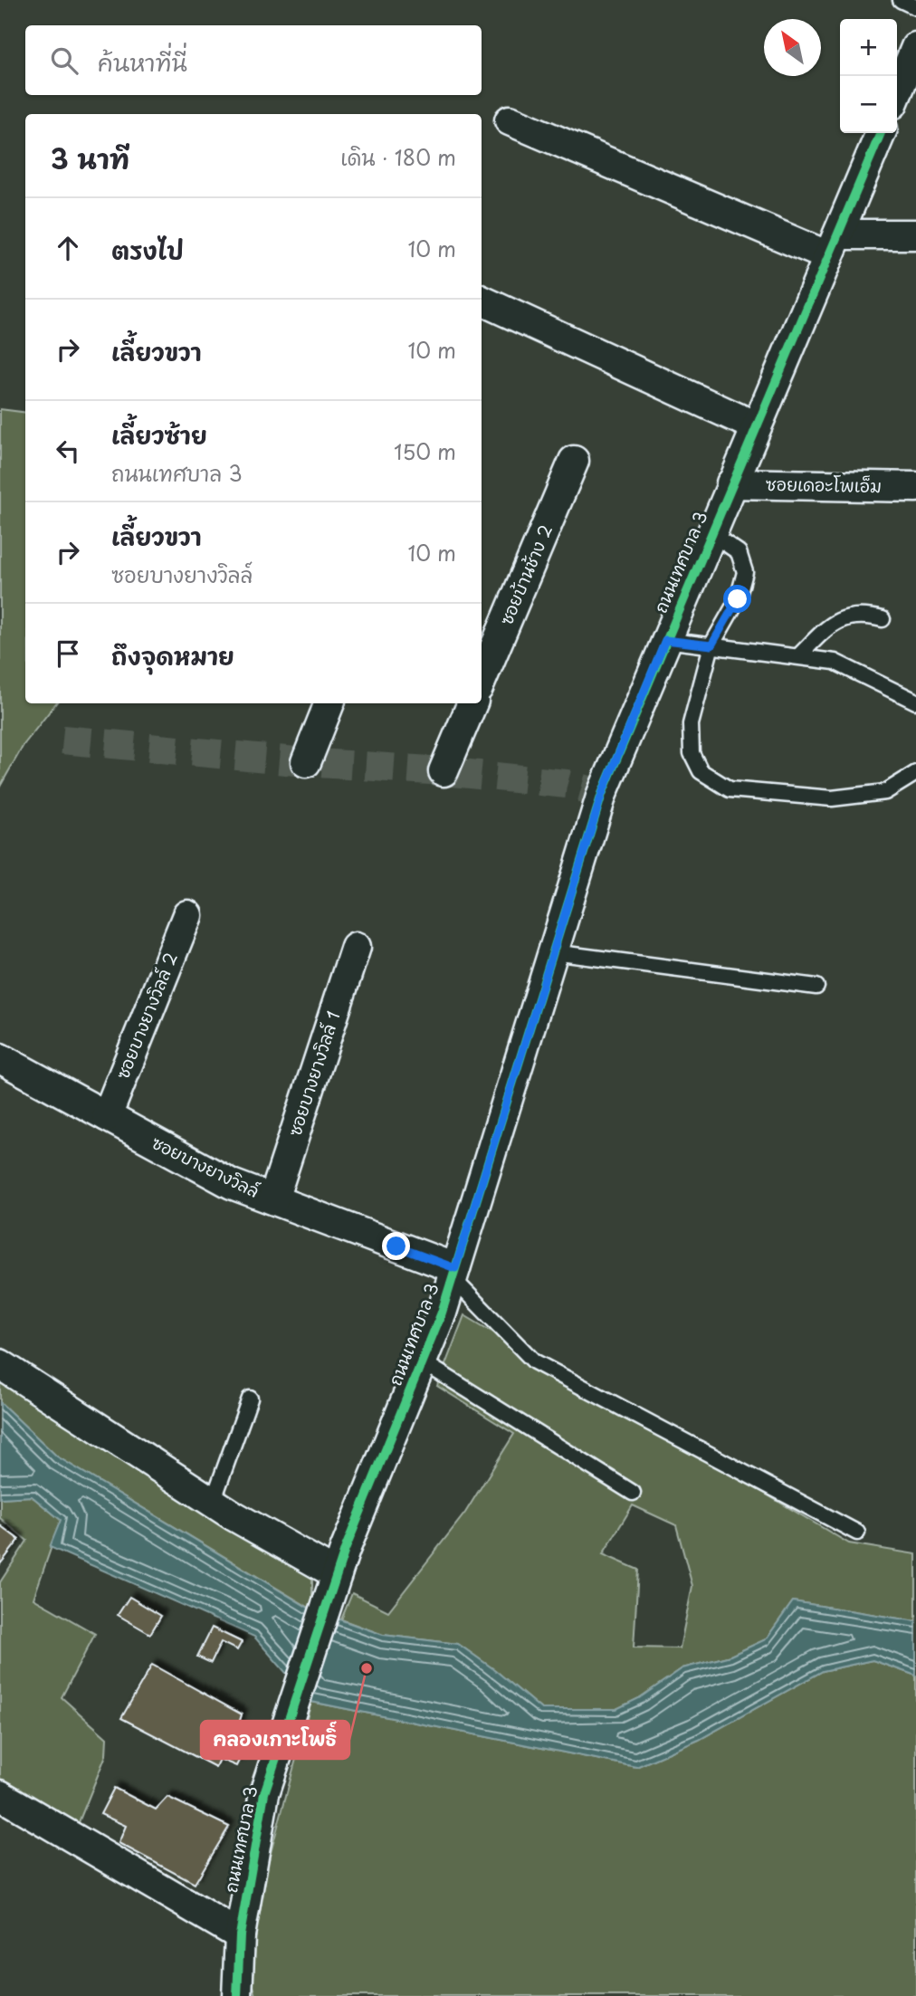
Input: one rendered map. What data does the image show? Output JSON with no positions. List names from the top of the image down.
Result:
{
  "streets": {
    "street": [
      "ซอยเดอะโพเอ็ม",
      "ถนนเทศบาล 3",
      "ซอยบ้านช้าง 2",
      "ซอยบางยางวิลล์ 2",
      "ซอยบางยางวิลล์ 1",
      "ซอยบางยางวิลล์"
    ]
  },
  "crossings": [
    ["ซอยเดอะโพเอ็ม", "ถนนเทศบาล 3"],
    ["ถนนเทศบาล 3", "ซอยบางยางวิลล์"],
    ["ซอยบางยางวิลล์ 2", "ซอยบางยางวิลล์"],
    ["ซอยบางยางวิลล์ 1", "ซอยบางยางวิลล์"]
  ],
  "places": ["คลองเกาะโพธิ์"],
  "north": "top left",
  "page": {
    "map_buttons": ["+", "−"],
    "search": "ค้นหาที่นี่",
    "heading": ["3 นาที", "เดิน · 180 m"],
    "list": [
      ["ตรงไป", "10 m"],
      ["เลี้ยวขวา", "10 m"],
      ["เลี้ยวซ้าย", "ถนนเทศบาล 3", "150 m"],
      ["เลี้ยวขวา", "ซอยบางยางวิลล์", "10 m"],
      "ถึงจุดหมาย"
    ]
  }
}
